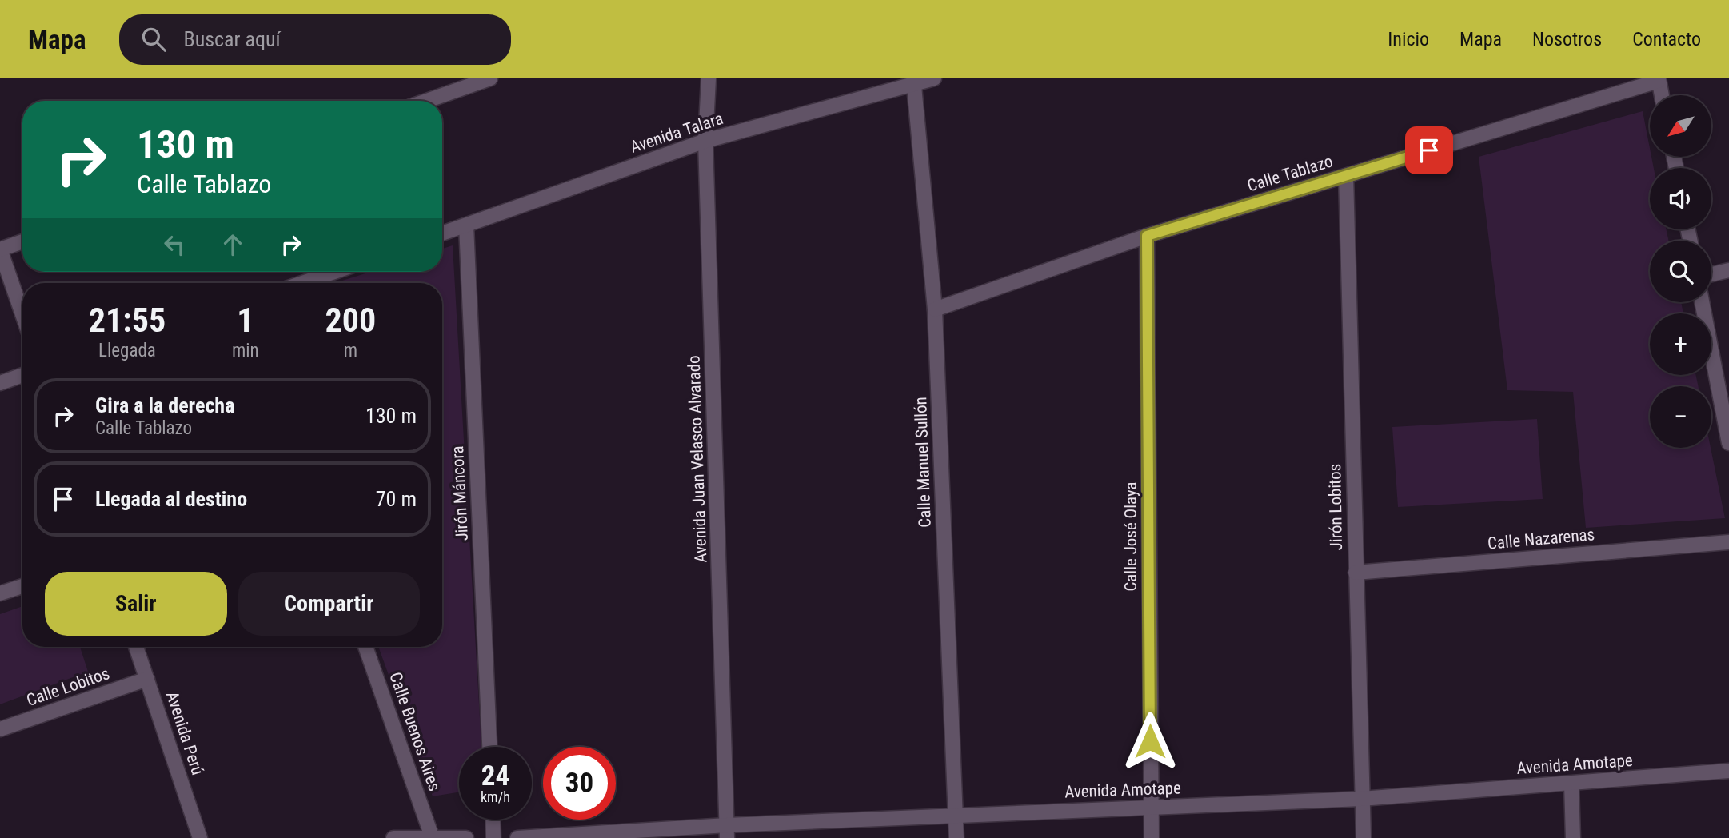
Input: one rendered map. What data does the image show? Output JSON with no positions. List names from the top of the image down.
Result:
{
  "streets": {
    "street": [
      "Avenida Talara",
      "Calle Tablazo",
      "Avenida Juan Velasco Alvarado",
      "Calle Manuel Sullón",
      "Jirón Máncora",
      "Jirón Lobitos",
      "Calle José Olaya",
      "Calle Nazarenas",
      "Calle Lobitos",
      "Calle Buenos Aires",
      "Avenida Perú",
      "Avenida Amotape"
    ]
  },
  "crossings": [
    ["Avenida Talara", "Avenida Juan Velasco Alvarado"],
    ["Avenida Talara", "Calle Manuel Sullón"],
    ["Avenida Talara", "Jirón Máncora"],
    ["Calle Tablazo", "Calle Manuel Sullón"],
    ["Calle Tablazo", "Jirón Lobitos"],
    ["Calle Tablazo", "Calle José Olaya"],
    ["Avenida Juan Velasco Alvarado", "Avenida Amotape"],
    ["Calle Manuel Sullón", "Avenida Amotape"],
    ["Jirón Lobitos", "Calle Nazarenas"],
    ["Jirón Lobitos", "Avenida Amotape"],
    ["Calle José Olaya", "Avenida Amotape"],
    ["Calle Lobitos", "Avenida Perú"]
  ],
  "north": "bottom left",
  "page": {
    "header": "Mapa",
    "search": "Buscar aquí",
    "nav": [
      "Inicio",
      "Mapa",
      "Nosotros",
      "Contacto"
    ],
    "map_buttons": ["+", "−"],
    "turn": ["130 m", "Calle Tablazo"],
    "eta": [
      "21:55",
      "Llegada",
      "1",
      "min",
      "200",
      "m"
    ],
    "list": [
      {
        "name": "Gira a la derecha",
        "note": "Calle Tablazo",
        "value": "130 m"
      },
      {
        "name": "Llegada al destino",
        "value": "70 m"
      }
    ],
    "buttons": ["Salir", "Compartir"],
    "speed": "24 km/h",
    "limit": "30"
  }
}
